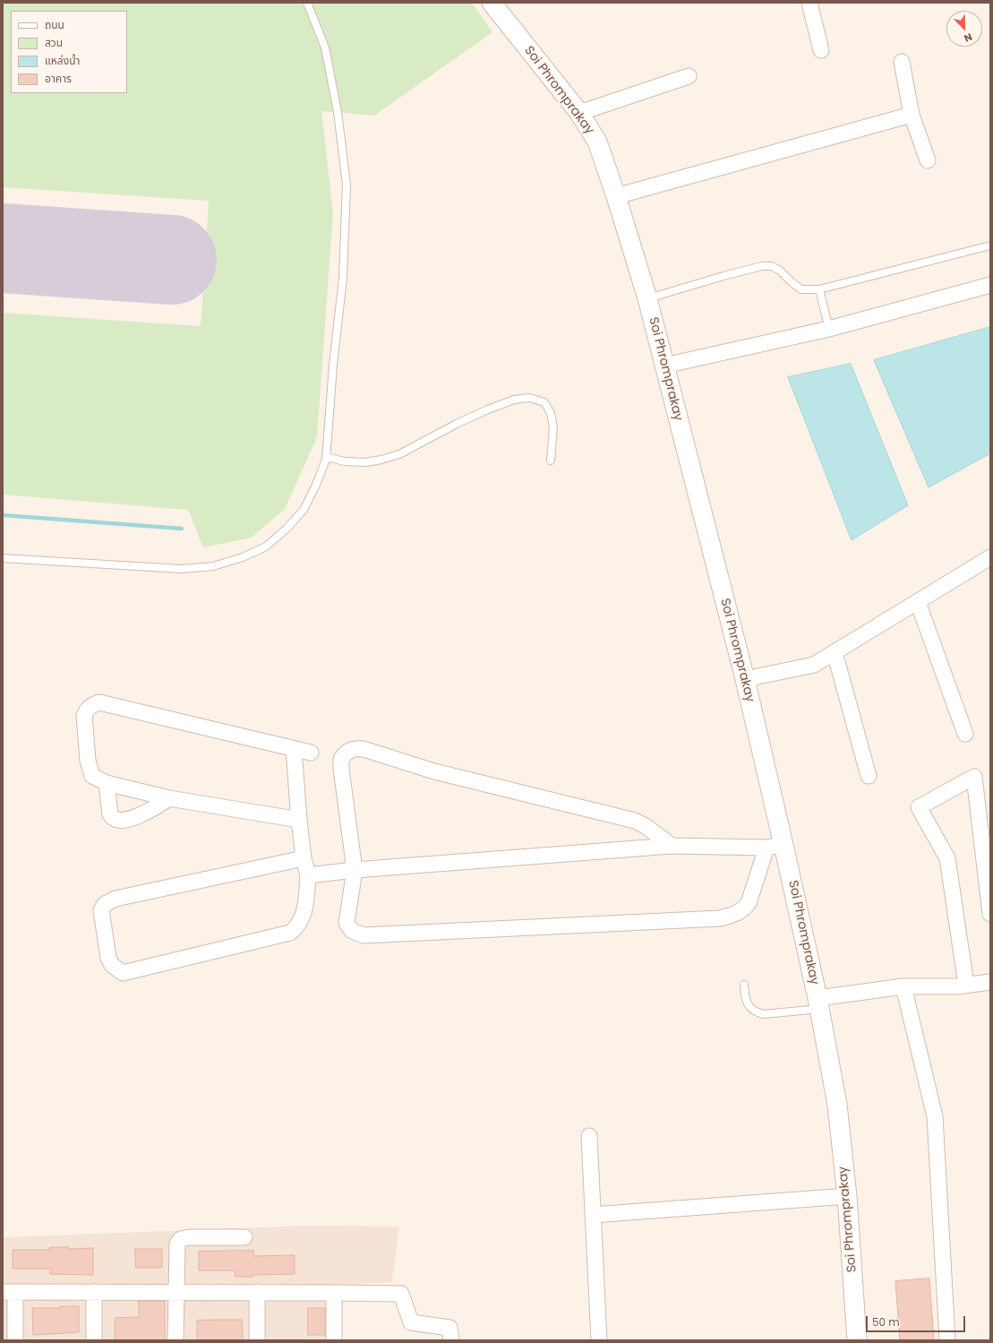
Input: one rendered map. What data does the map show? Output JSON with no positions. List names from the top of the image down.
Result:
{
  "streets": {
    "street": ["Soi Phromprakay"]
  },
  "legend": [
    "ถนน",
    "สวน",
    "แหล่งน้ำ",
    "อาคาร"
  ],
  "scale_bar": "50 m",
  "north": "bottom right"
}
